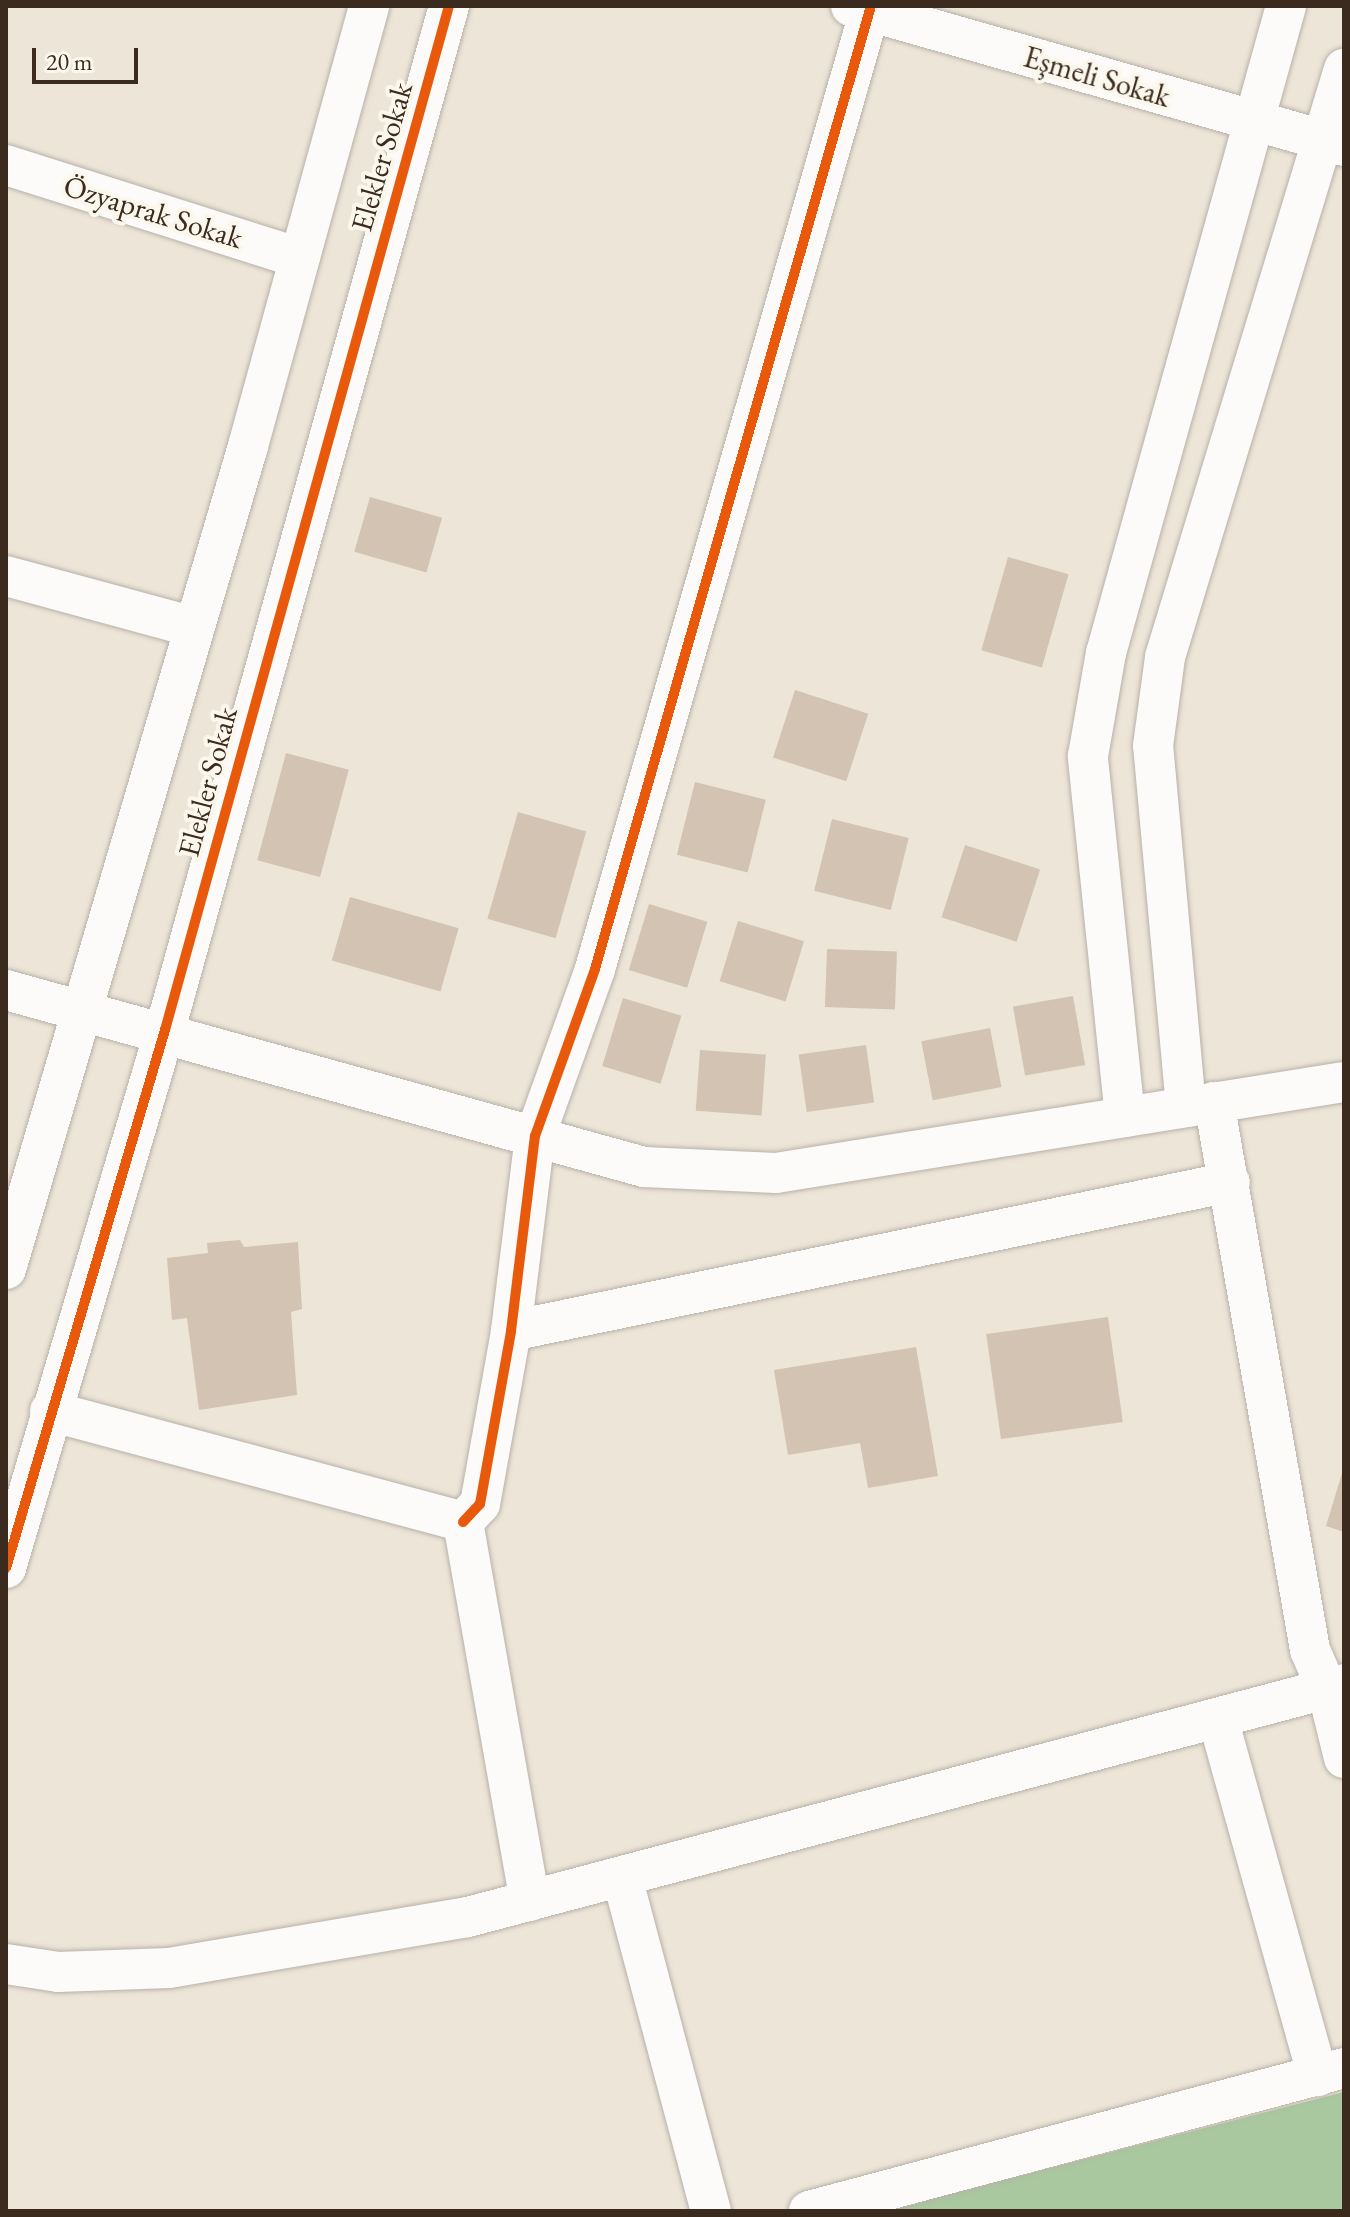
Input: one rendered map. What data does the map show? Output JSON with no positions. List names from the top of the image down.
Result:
{
  "streets": {
    "street": ["Eşmeli Sokak", "Elekler Sokak", "Özyaprak Sokak"]
  },
  "crossings": [
    ["Elekler Sokak", "Özyaprak Sokak"]
  ],
  "scale_bar": "20 m"
}
